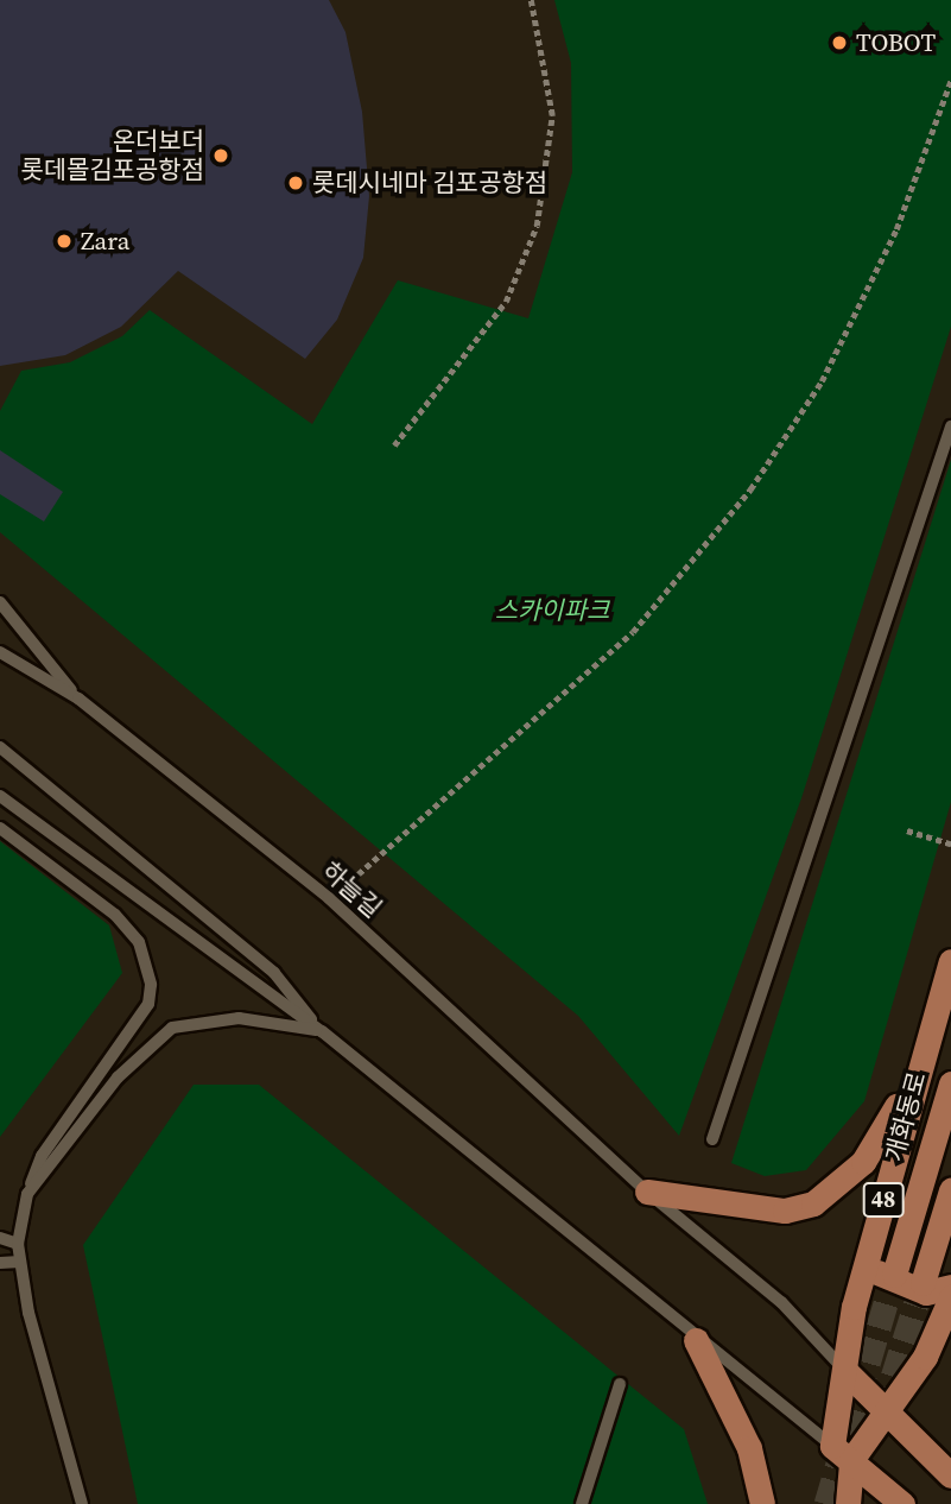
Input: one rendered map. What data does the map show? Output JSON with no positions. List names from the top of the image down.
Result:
{
  "streets": {
    "main road": ["개화동로", "48"],
    "lane": ["하늘길"]
  },
  "crossings": [
    ["하늘길", "개화동로"]
  ],
  "parks": ["스카이파크"],
  "places": [
    "TOBOT",
    "온더보더 롯데몰김포공항점",
    "롯데시네마 김포공항점",
    "Zara"
  ]
}
